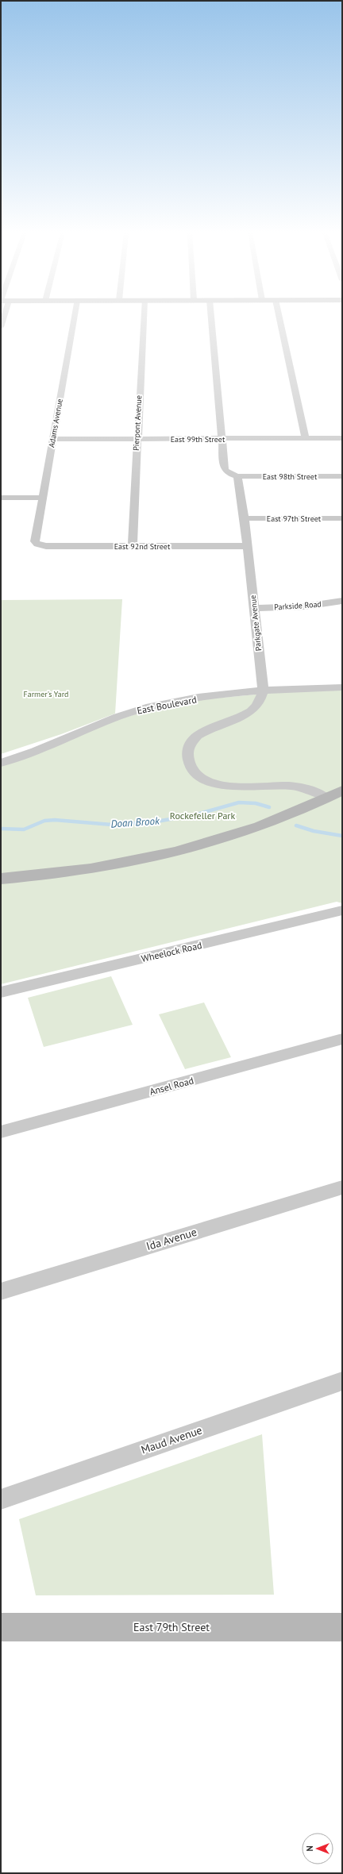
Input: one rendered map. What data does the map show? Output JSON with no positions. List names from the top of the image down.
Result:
{
  "streets": {
    "main road": ["East 79th Street"],
    "street": [
      "Adams Avenue",
      "Pierpont Avenue",
      "East 99th Street",
      "East 98th Street",
      "East 97th Street",
      "East 92nd Street",
      "Parkside Road",
      "Parkgate Avenue",
      "East Boulevard",
      "Wheelock Road",
      "Ansel Road",
      "Ida Avenue",
      "Maud Avenue"
    ]
  },
  "crossings": [
    ["Adams Avenue", "East 99th Street"],
    ["Adams Avenue", "East 92nd Street"],
    ["Pierpont Avenue", "East 99th Street"],
    ["Pierpont Avenue", "East 92nd Street"],
    ["East 98th Street", "Parkgate Avenue"],
    ["East 97th Street", "Parkgate Avenue"],
    ["East 92nd Street", "Parkgate Avenue"],
    ["Parkside Road", "Parkgate Avenue"],
    ["Parkgate Avenue", "East Boulevard"]
  ],
  "water": ["Doan Brook"],
  "parks": ["Farmer's Yard", "Rockefeller Park"],
  "north": "left"
}
